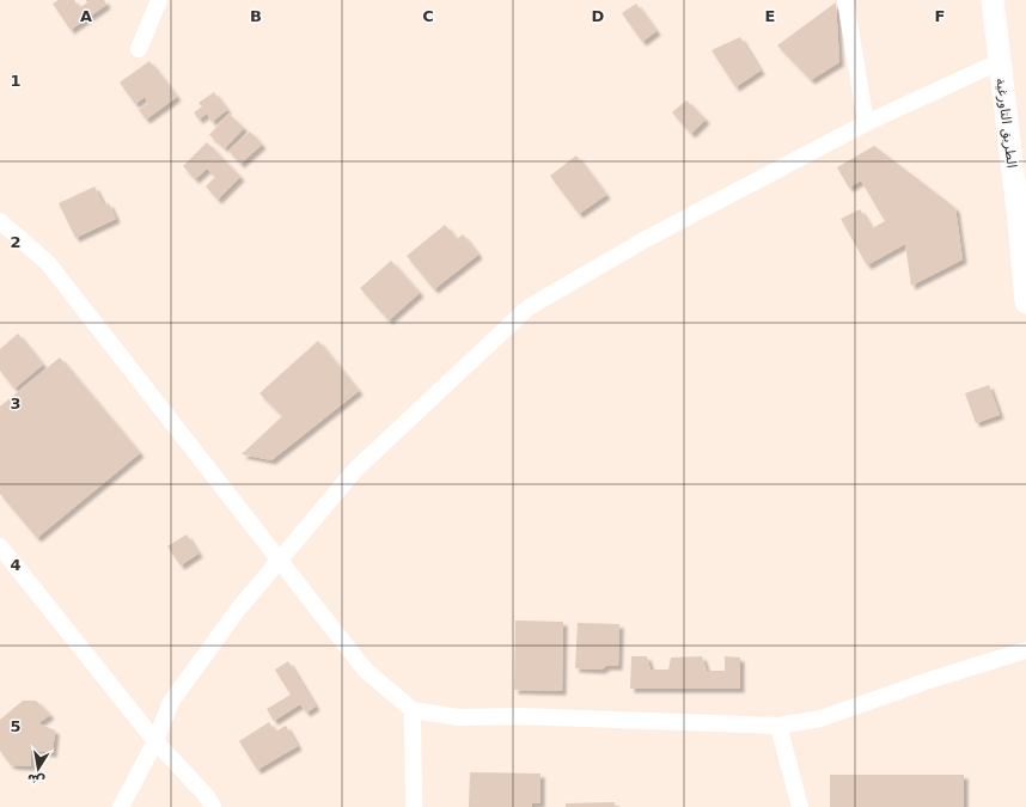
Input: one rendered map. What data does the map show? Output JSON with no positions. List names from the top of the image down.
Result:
{
  "streets": {
    "street": ["الطريق التاورغية"]
  },
  "north": "bottom",
  "grid": {
    "columns": [
      "A",
      "B",
      "C",
      "D",
      "E",
      "F"
    ],
    "rows": [
      "1",
      "2",
      "3",
      "4",
      "5"
    ]
  }
}
